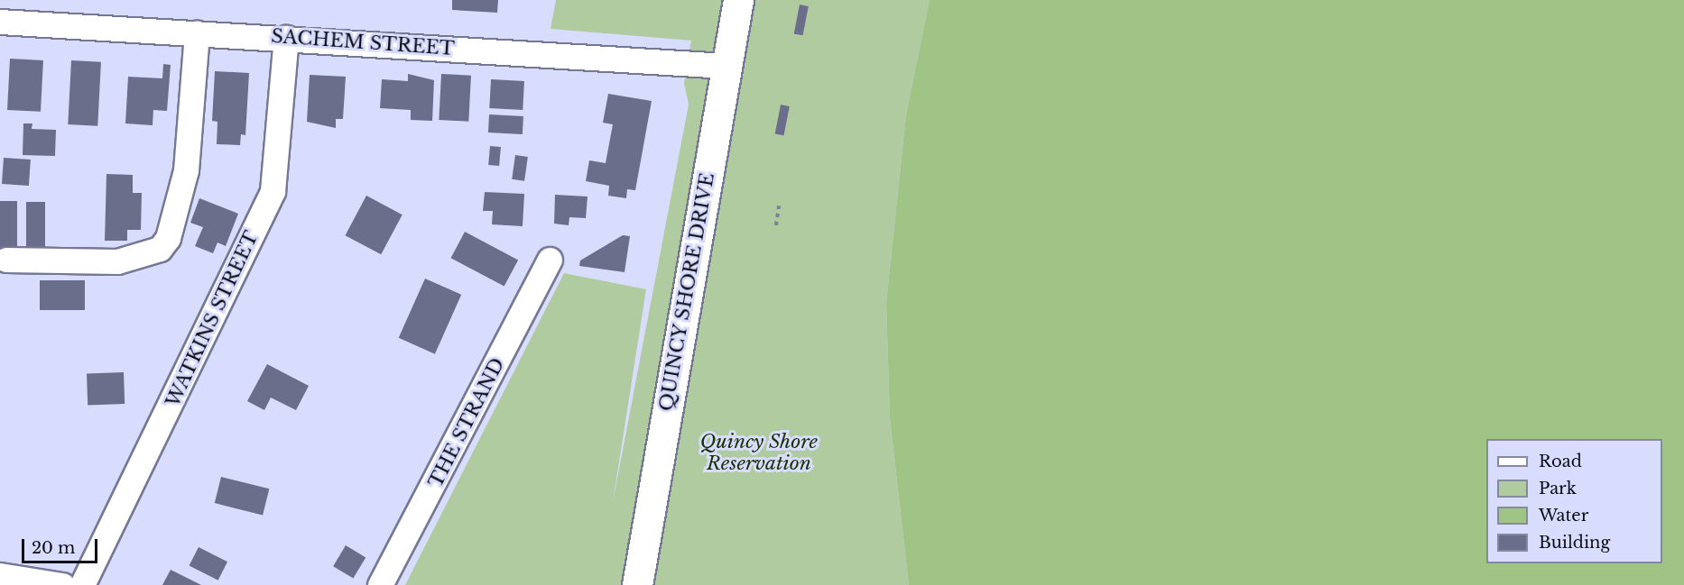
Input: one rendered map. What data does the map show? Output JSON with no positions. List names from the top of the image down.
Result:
{
  "streets": {
    "main road": ["QUINCY SHORE DRIVE"],
    "street": ["SACHEM STREET", "WATKINS STREET", "THE STRAND"]
  },
  "crossings": [
    ["SACHEM STREET", "QUINCY SHORE DRIVE"],
    ["SACHEM STREET", "WATKINS STREET"]
  ],
  "parks": ["Quincy Shore Reservation"],
  "legend": [
    "Road",
    "Park",
    "Water",
    "Building"
  ],
  "scale_bar": "20 m"
}
